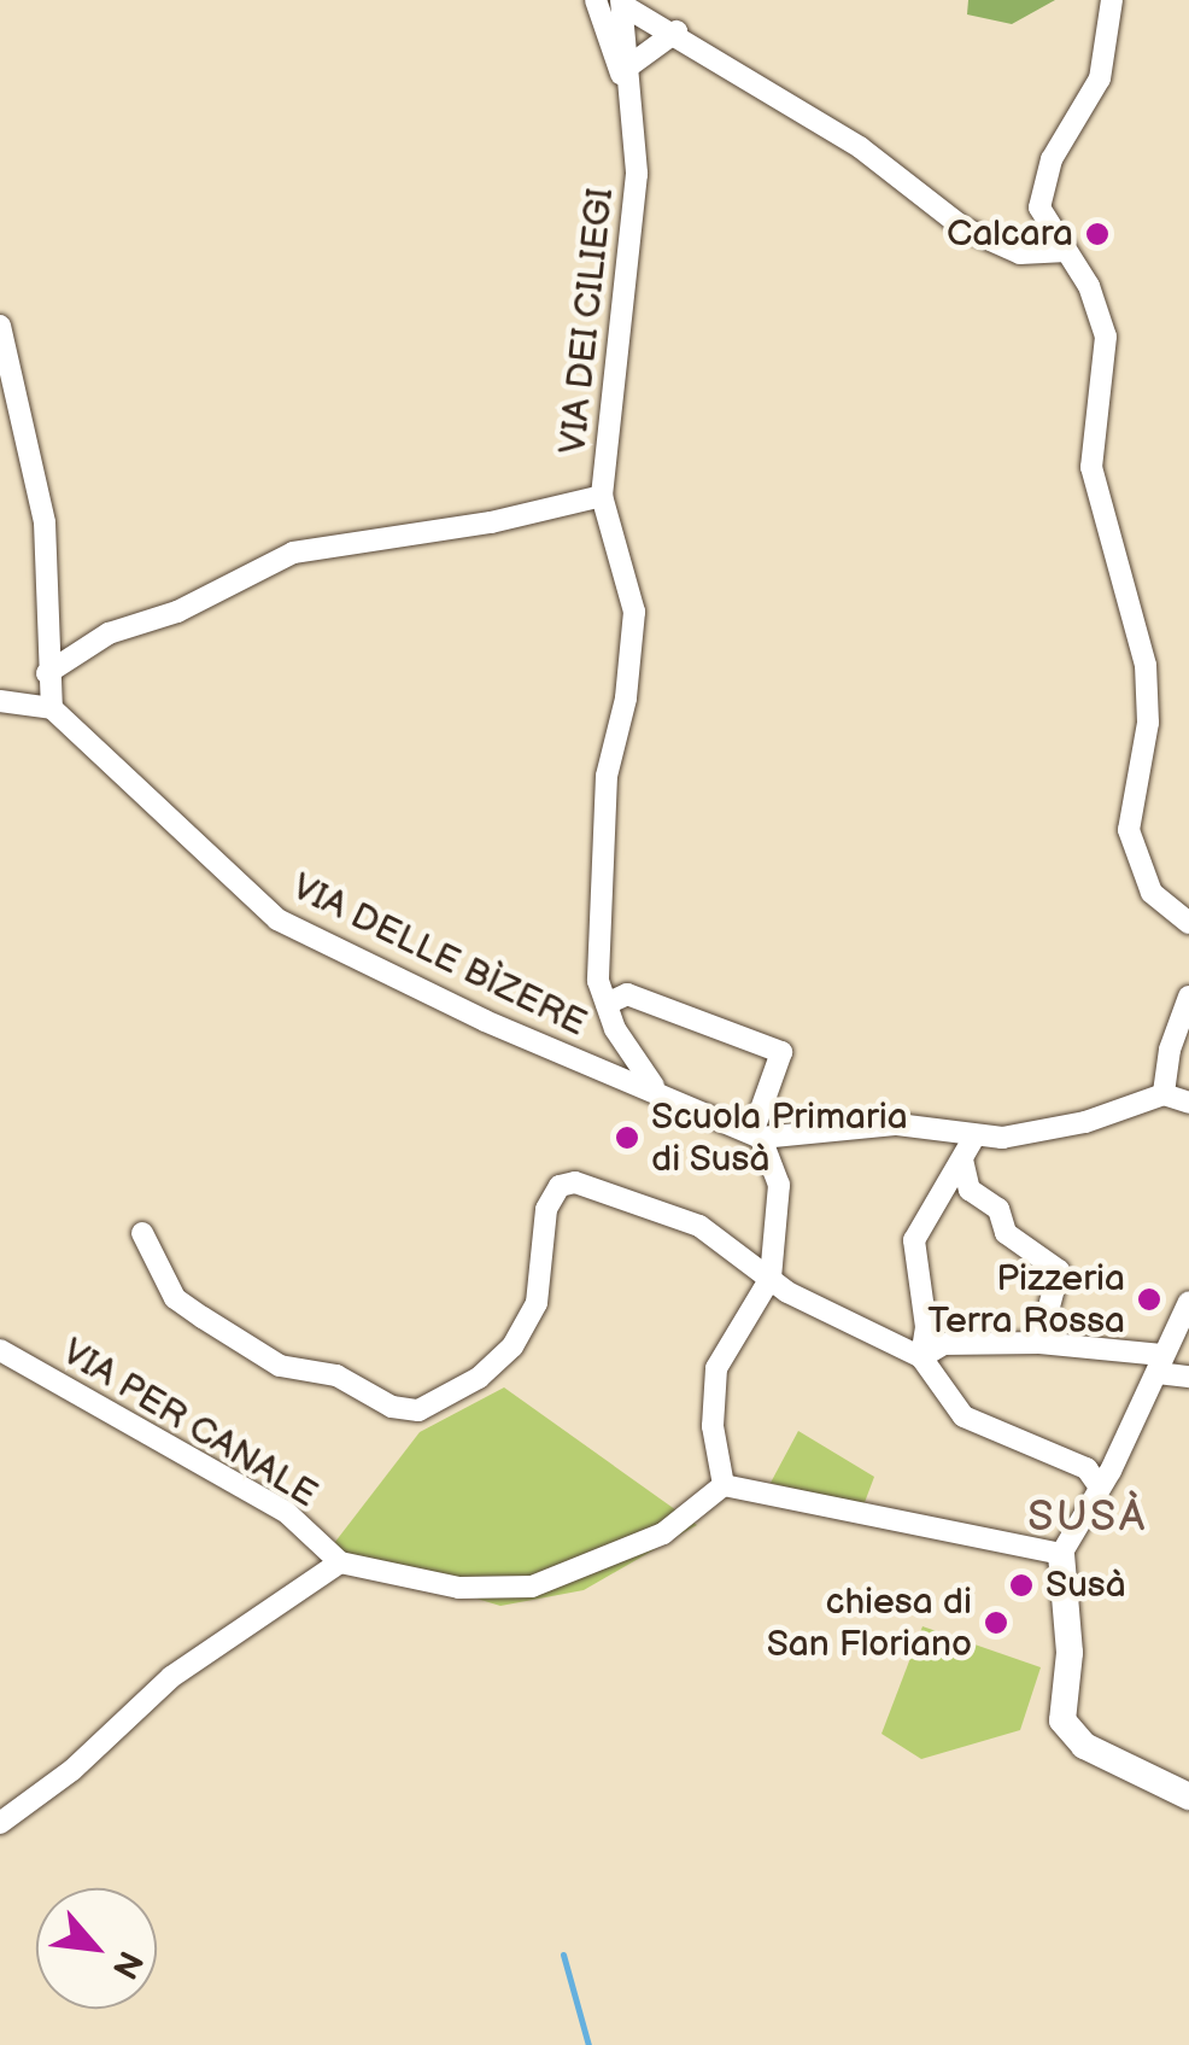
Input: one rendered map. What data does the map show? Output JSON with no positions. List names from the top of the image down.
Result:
{
  "streets": {
    "street": ["VIA DEI CILIEGI", "VIA DELLE BÌZERE", "VIA PER CANALE"]
  },
  "crossings": [
    ["VIA DEI CILIEGI", "VIA DELLE BÌZERE"]
  ],
  "districts": ["SUSÀ"],
  "places": [
    "Calcara",
    "Scuola Primaria di Susà",
    "Pizzeria Terra Rossa",
    "Susà",
    "chiesa di San Floriano"
  ],
  "north": "bottom right"
}
